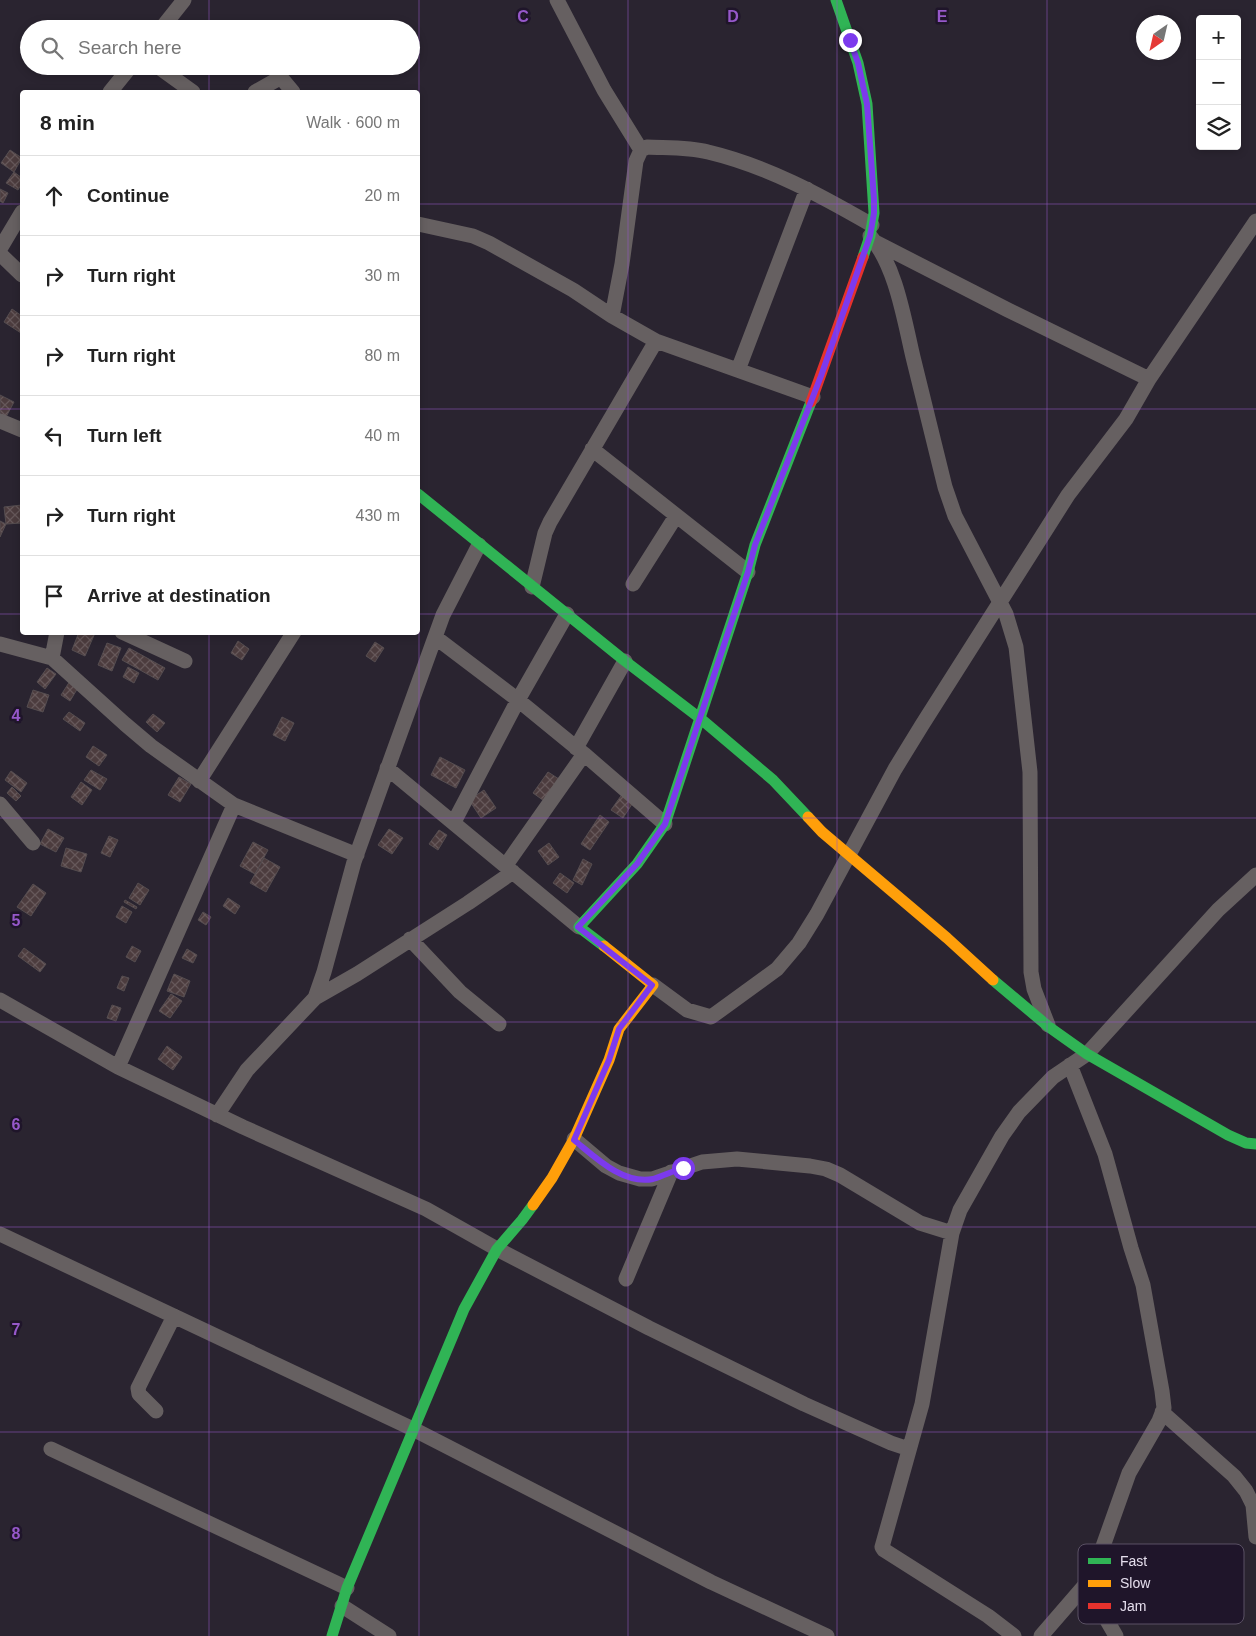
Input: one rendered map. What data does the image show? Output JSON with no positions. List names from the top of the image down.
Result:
{
  "legend": ["Fast", "Slow", "Jam"],
  "north": "bottom left",
  "page": {
    "map_buttons": ["+", "−"],
    "search": "Search here",
    "heading": ["8 min", "Walk · 600 m"],
    "list": [
      ["Continue", "20 m"],
      ["Turn right", "30 m"],
      ["Turn right", "80 m"],
      ["Turn left", "40 m"],
      ["Turn right", "430 m"],
      "Arrive at destination"
    ]
  },
  "grid": {
    "columns": ["C", "D", "E"],
    "rows": [
      "4",
      "5",
      "6",
      "7",
      "8"
    ]
  }
}
